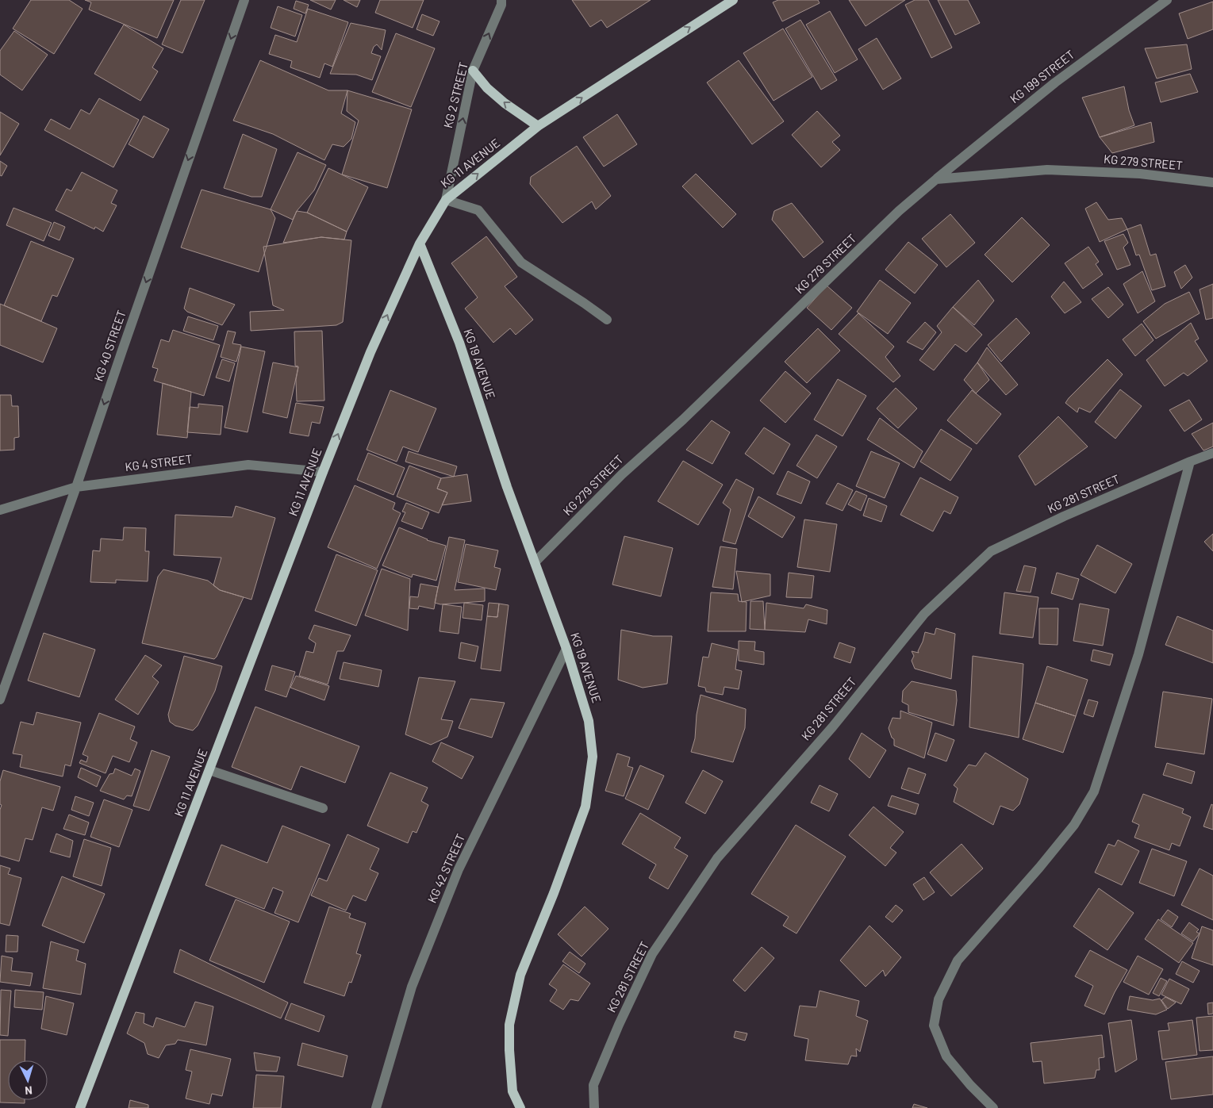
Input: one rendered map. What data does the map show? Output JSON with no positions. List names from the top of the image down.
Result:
{
  "streets": {
    "main road": ["KG 11 AVENUE", "KG 19 AVENUE"],
    "street": [
      "KG 199 STREET",
      "KG 2 STREET",
      "KG 279 STREET",
      "KG 40 STREET",
      "KG 4 STREET",
      "KG 281 STREET",
      "KG 42 STREET"
    ]
  },
  "crossings": [
    ["KG 199 STREET", "KG 279 STREET"],
    ["KG 2 STREET", "KG 11 AVENUE"],
    ["KG 279 STREET", "KG 19 AVENUE"],
    ["KG 11 AVENUE", "KG 19 AVENUE"],
    ["KG 11 AVENUE", "KG 4 STREET"],
    ["KG 40 STREET", "KG 4 STREET"],
    ["KG 19 AVENUE", "KG 42 STREET"]
  ],
  "one_way": ["KG 2 STREET", "KG 11 AVENUE", "KG 40 STREET"],
  "north": "bottom"
}
